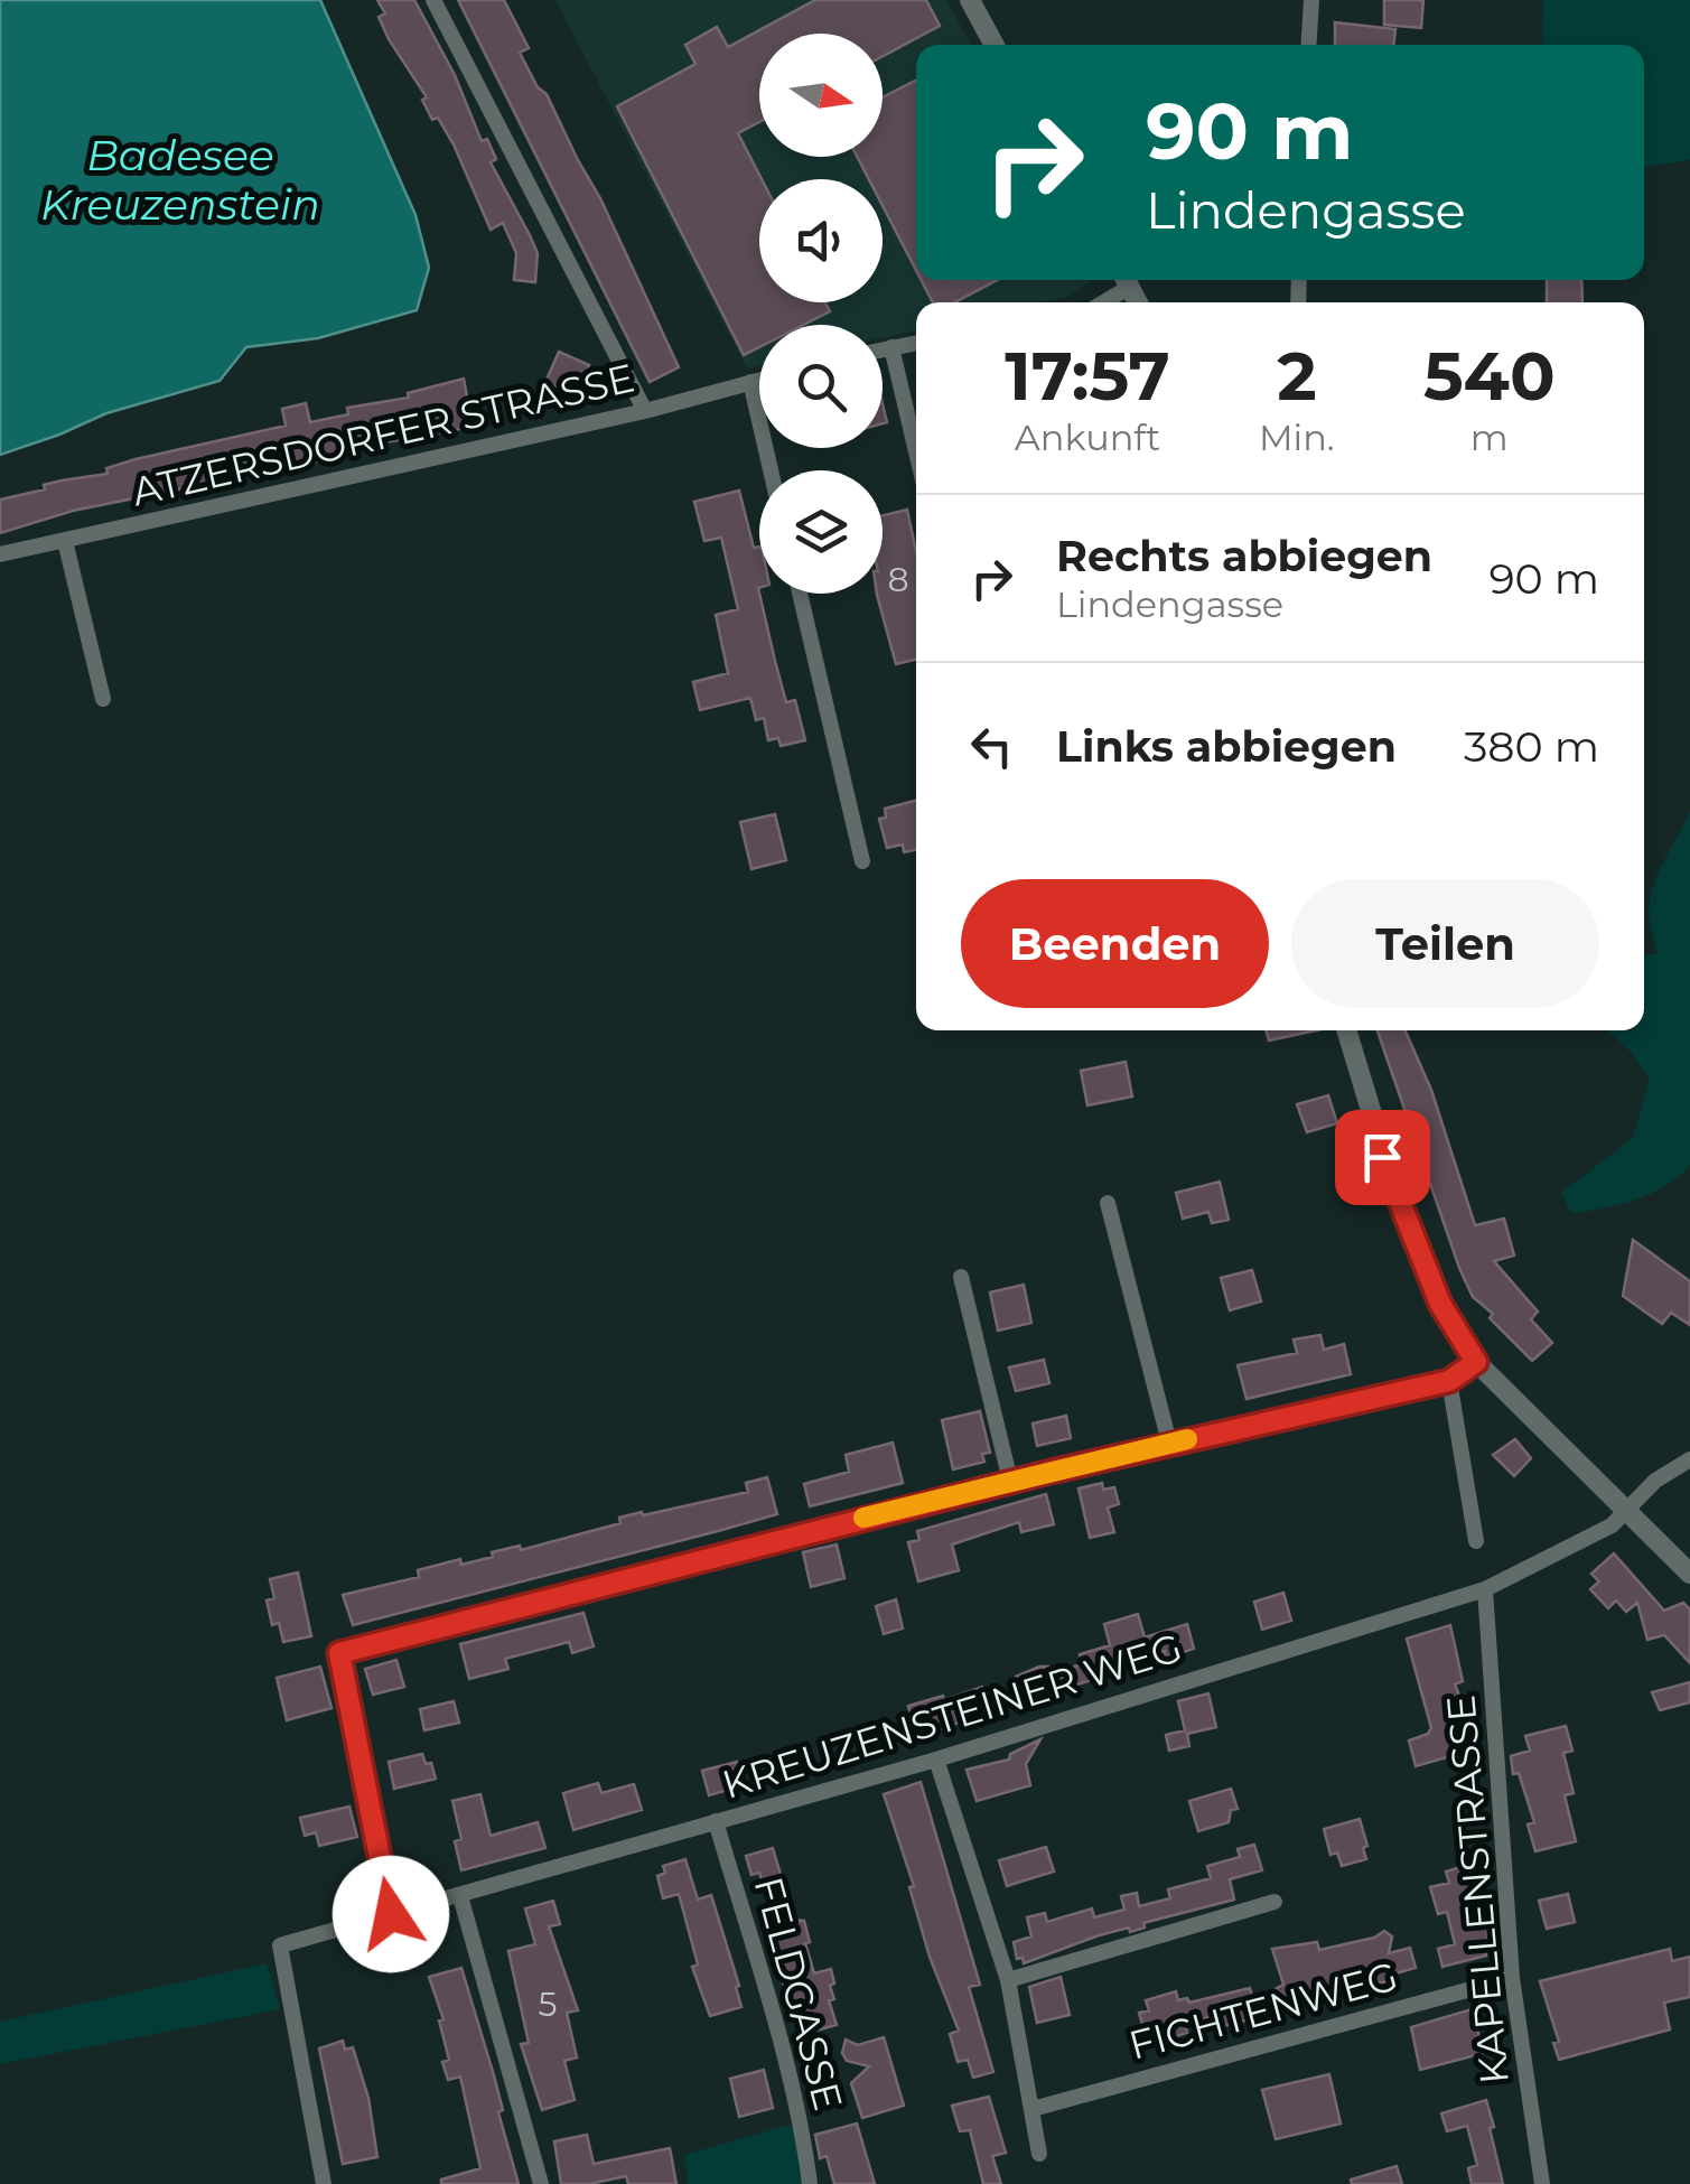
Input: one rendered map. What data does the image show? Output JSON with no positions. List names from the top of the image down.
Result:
{
  "streets": {
    "street": [
      "ATZERSDORFER STRASSE",
      "KREUZENSTEINER WEG",
      "KAPELLENSTRASSE",
      "FELDGASSE",
      "FICHTENWEG"
    ]
  },
  "crossings": [
    ["KREUZENSTEINER WEG", "KAPELLENSTRASSE"],
    ["KREUZENSTEINER WEG", "FELDGASSE"],
    ["KAPELLENSTRASSE", "FICHTENWEG"]
  ],
  "water": ["Badesee Kreuzenstein"],
  "house_numbers": ["8", "5"],
  "north": "right",
  "page": {
    "turn": ["90 m", "Lindengasse"],
    "eta": [
      "17:57",
      "Ankunft",
      "2",
      "Min.",
      "540",
      "m"
    ],
    "list": [
      {
        "name": "Rechts abbiegen",
        "note": "Lindengasse",
        "value": "90 m"
      },
      {
        "name": "Links abbiegen",
        "value": "380 m"
      }
    ],
    "buttons": ["Beenden", "Teilen"]
  }
}
